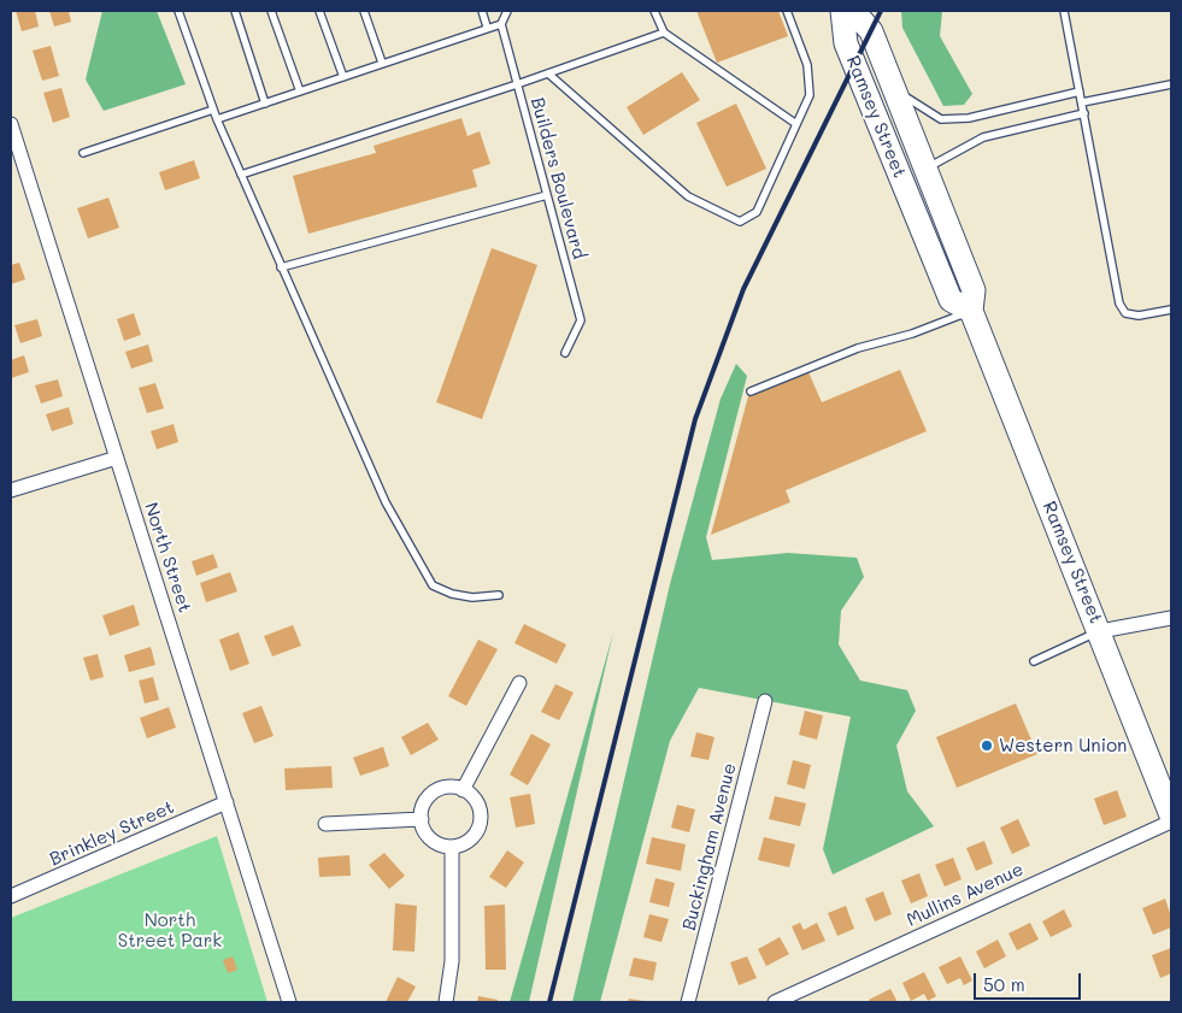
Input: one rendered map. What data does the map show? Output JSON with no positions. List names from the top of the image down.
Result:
{
  "streets": {
    "main road": ["Ramsey Street"],
    "street": [
      "North Street",
      "Brinkley Street",
      "Buckingham Avenue",
      "Mullins Avenue"
    ],
    "lane": ["Builders Boulevard"]
  },
  "crossings": [
    ["North Street", "Brinkley Street"]
  ],
  "parks": ["North Street Park"],
  "places": ["Western Union"],
  "scale_bar": "50 m"
}
